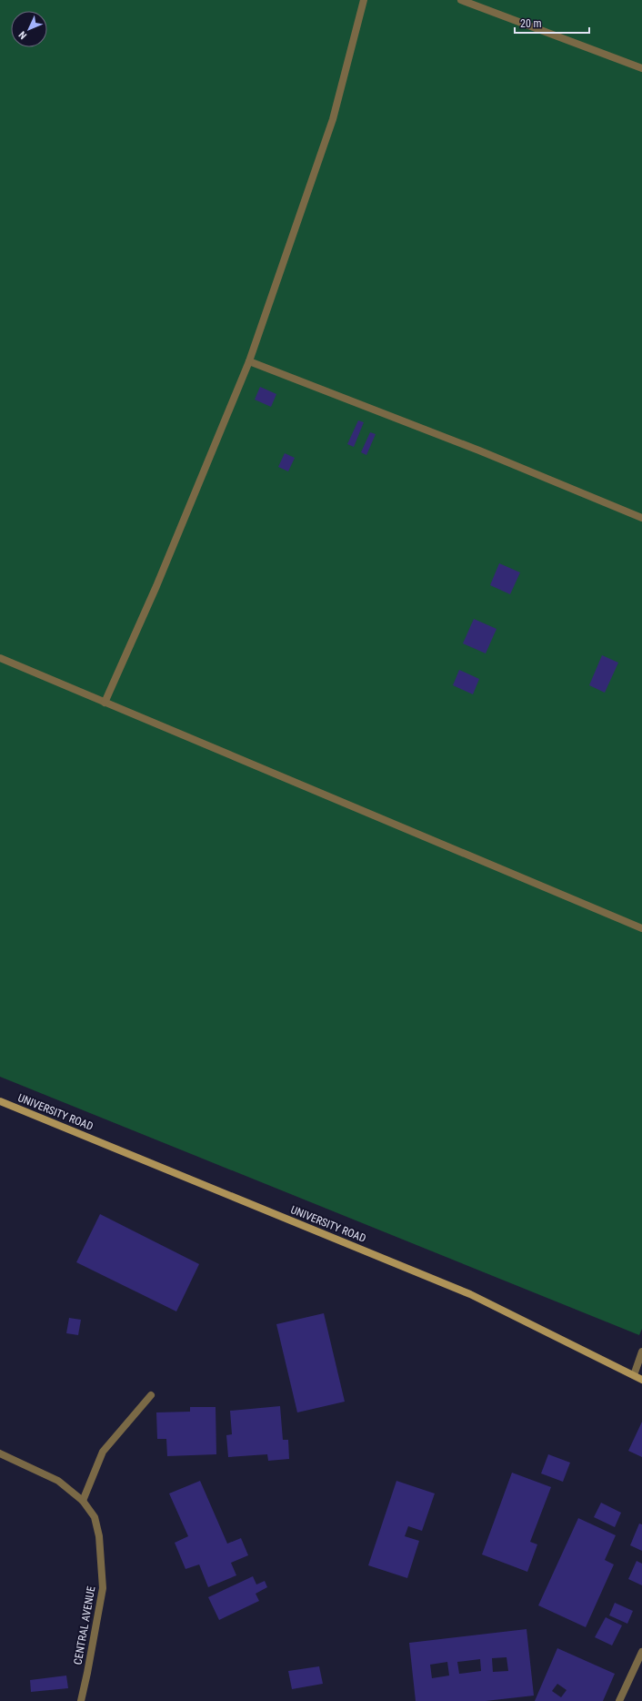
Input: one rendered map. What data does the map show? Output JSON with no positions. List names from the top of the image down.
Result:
{
  "streets": {
    "main road": ["UNIVERSITY ROAD"],
    "street": ["CENTRAL AVENUE"]
  },
  "scale_bar": "20 m",
  "north": "bottom left"
}
